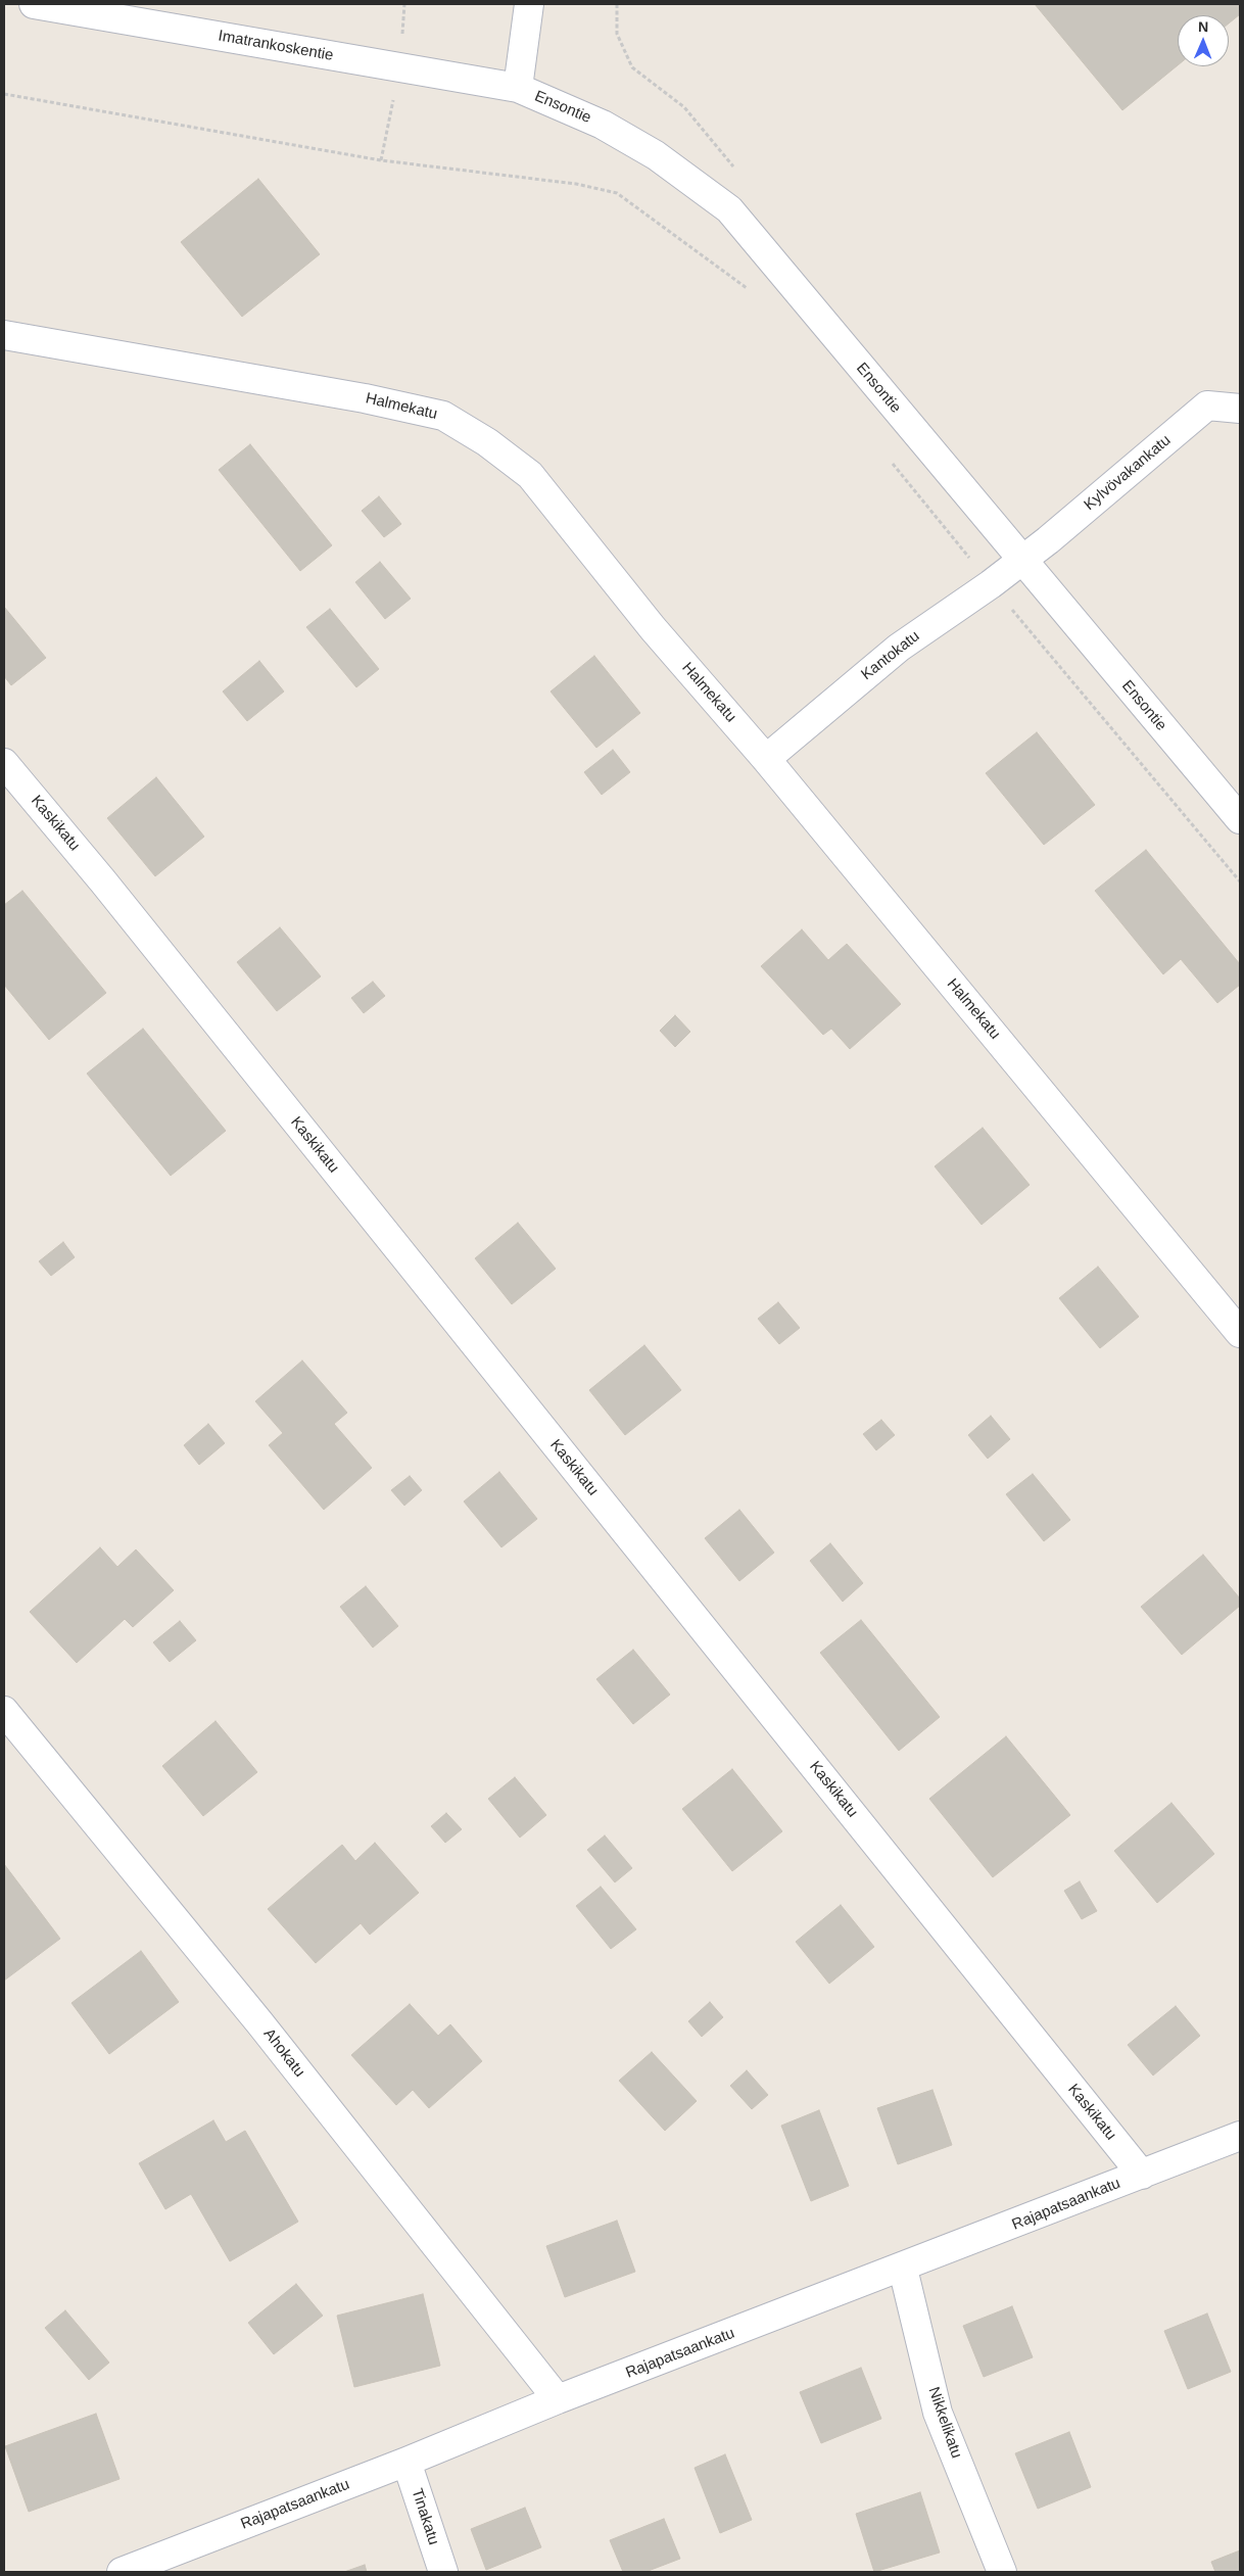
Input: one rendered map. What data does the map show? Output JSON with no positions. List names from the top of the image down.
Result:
{
  "streets": {
    "street": [
      "Imatrankoskentie",
      "Ensontie",
      "Halmekatu",
      "Kylvövakankatu",
      "Kantokatu",
      "Kaskikatu",
      "Ahokatu",
      "Rajapatsaankatu",
      "Nikkelikatu",
      "Tinakatu"
    ]
  },
  "crossings": [
    ["Imatrankoskentie", "Ensontie"],
    ["Ensontie", "Kylvövakankatu"],
    ["Ensontie", "Kantokatu"],
    ["Halmekatu", "Kantokatu"],
    ["Kylvövakankatu", "Kantokatu"],
    ["Kaskikatu", "Rajapatsaankatu"],
    ["Ahokatu", "Rajapatsaankatu"],
    ["Rajapatsaankatu", "Nikkelikatu"],
    ["Rajapatsaankatu", "Tinakatu"]
  ],
  "north": "top"
}
